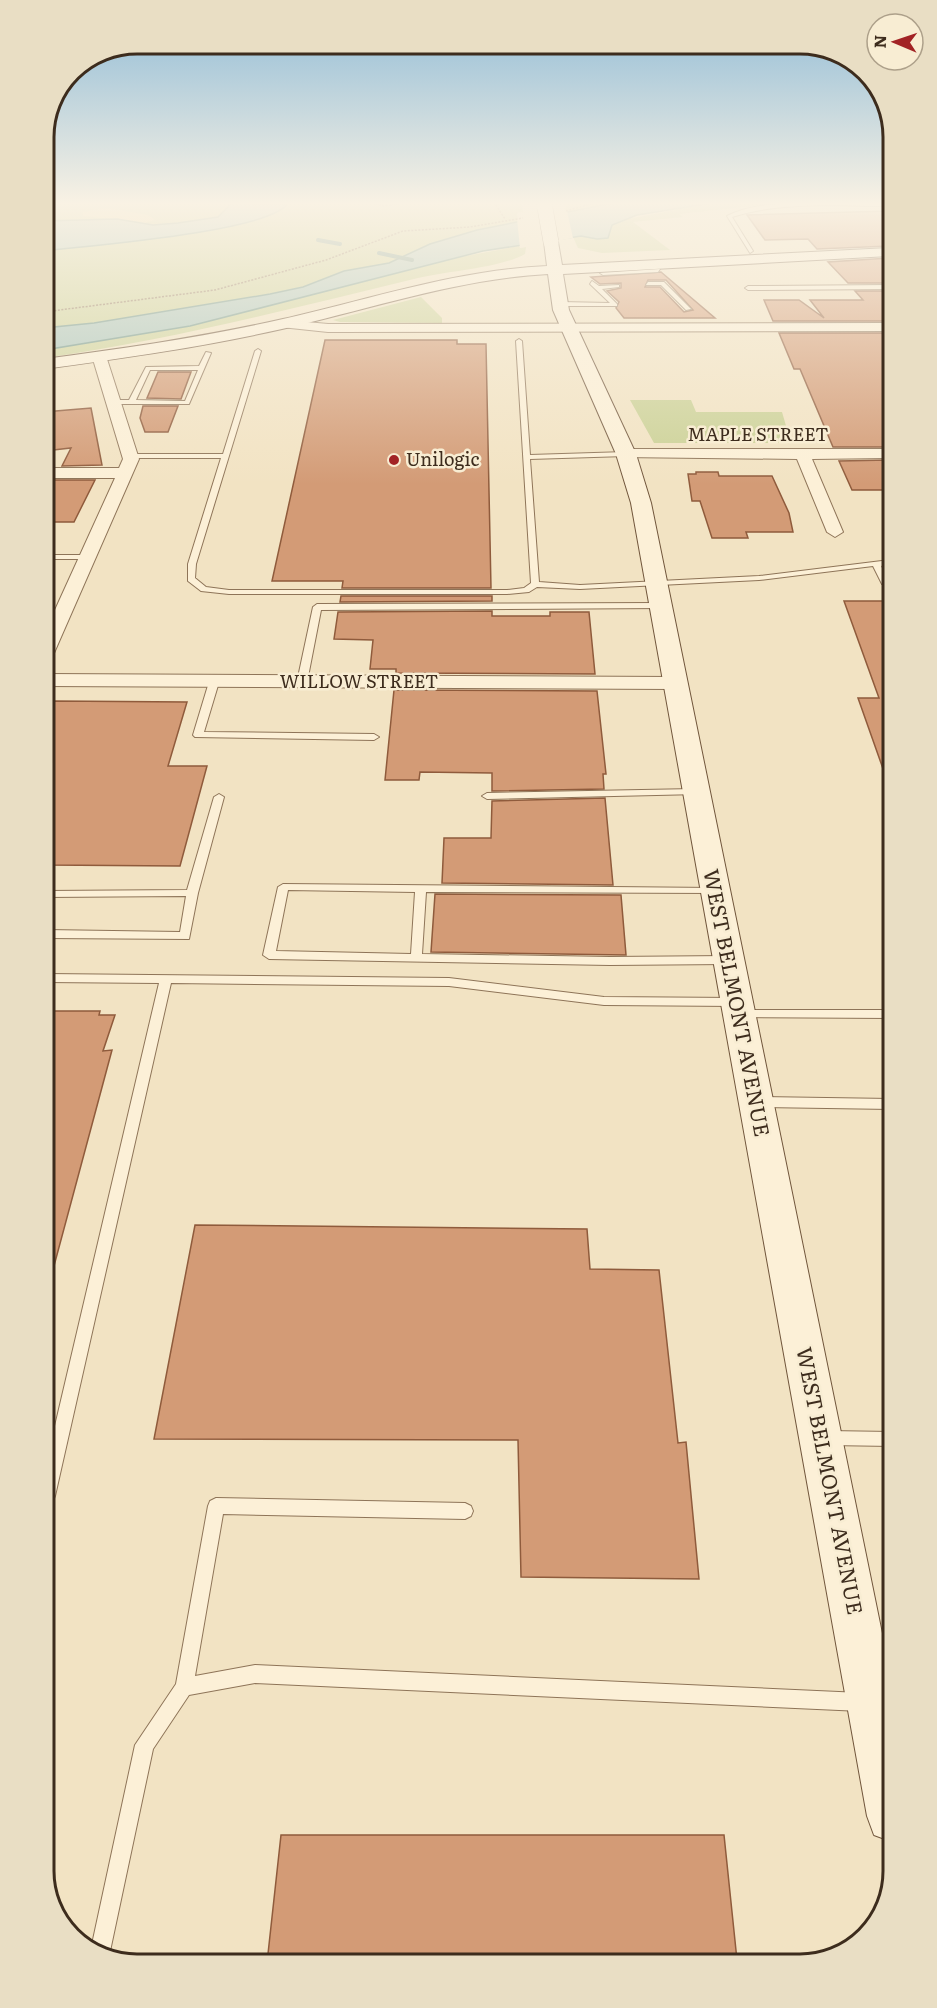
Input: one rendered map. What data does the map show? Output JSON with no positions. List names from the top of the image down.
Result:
{
  "streets": {
    "main road": ["WEST BELMONT AVENUE"],
    "street": ["MAPLE STREET", "WILLOW STREET"]
  },
  "crossings": [
    ["MAPLE STREET", "WEST BELMONT AVENUE"],
    ["WILLOW STREET", "WEST BELMONT AVENUE"]
  ],
  "places": ["Unilogic"],
  "north": "left"
}
